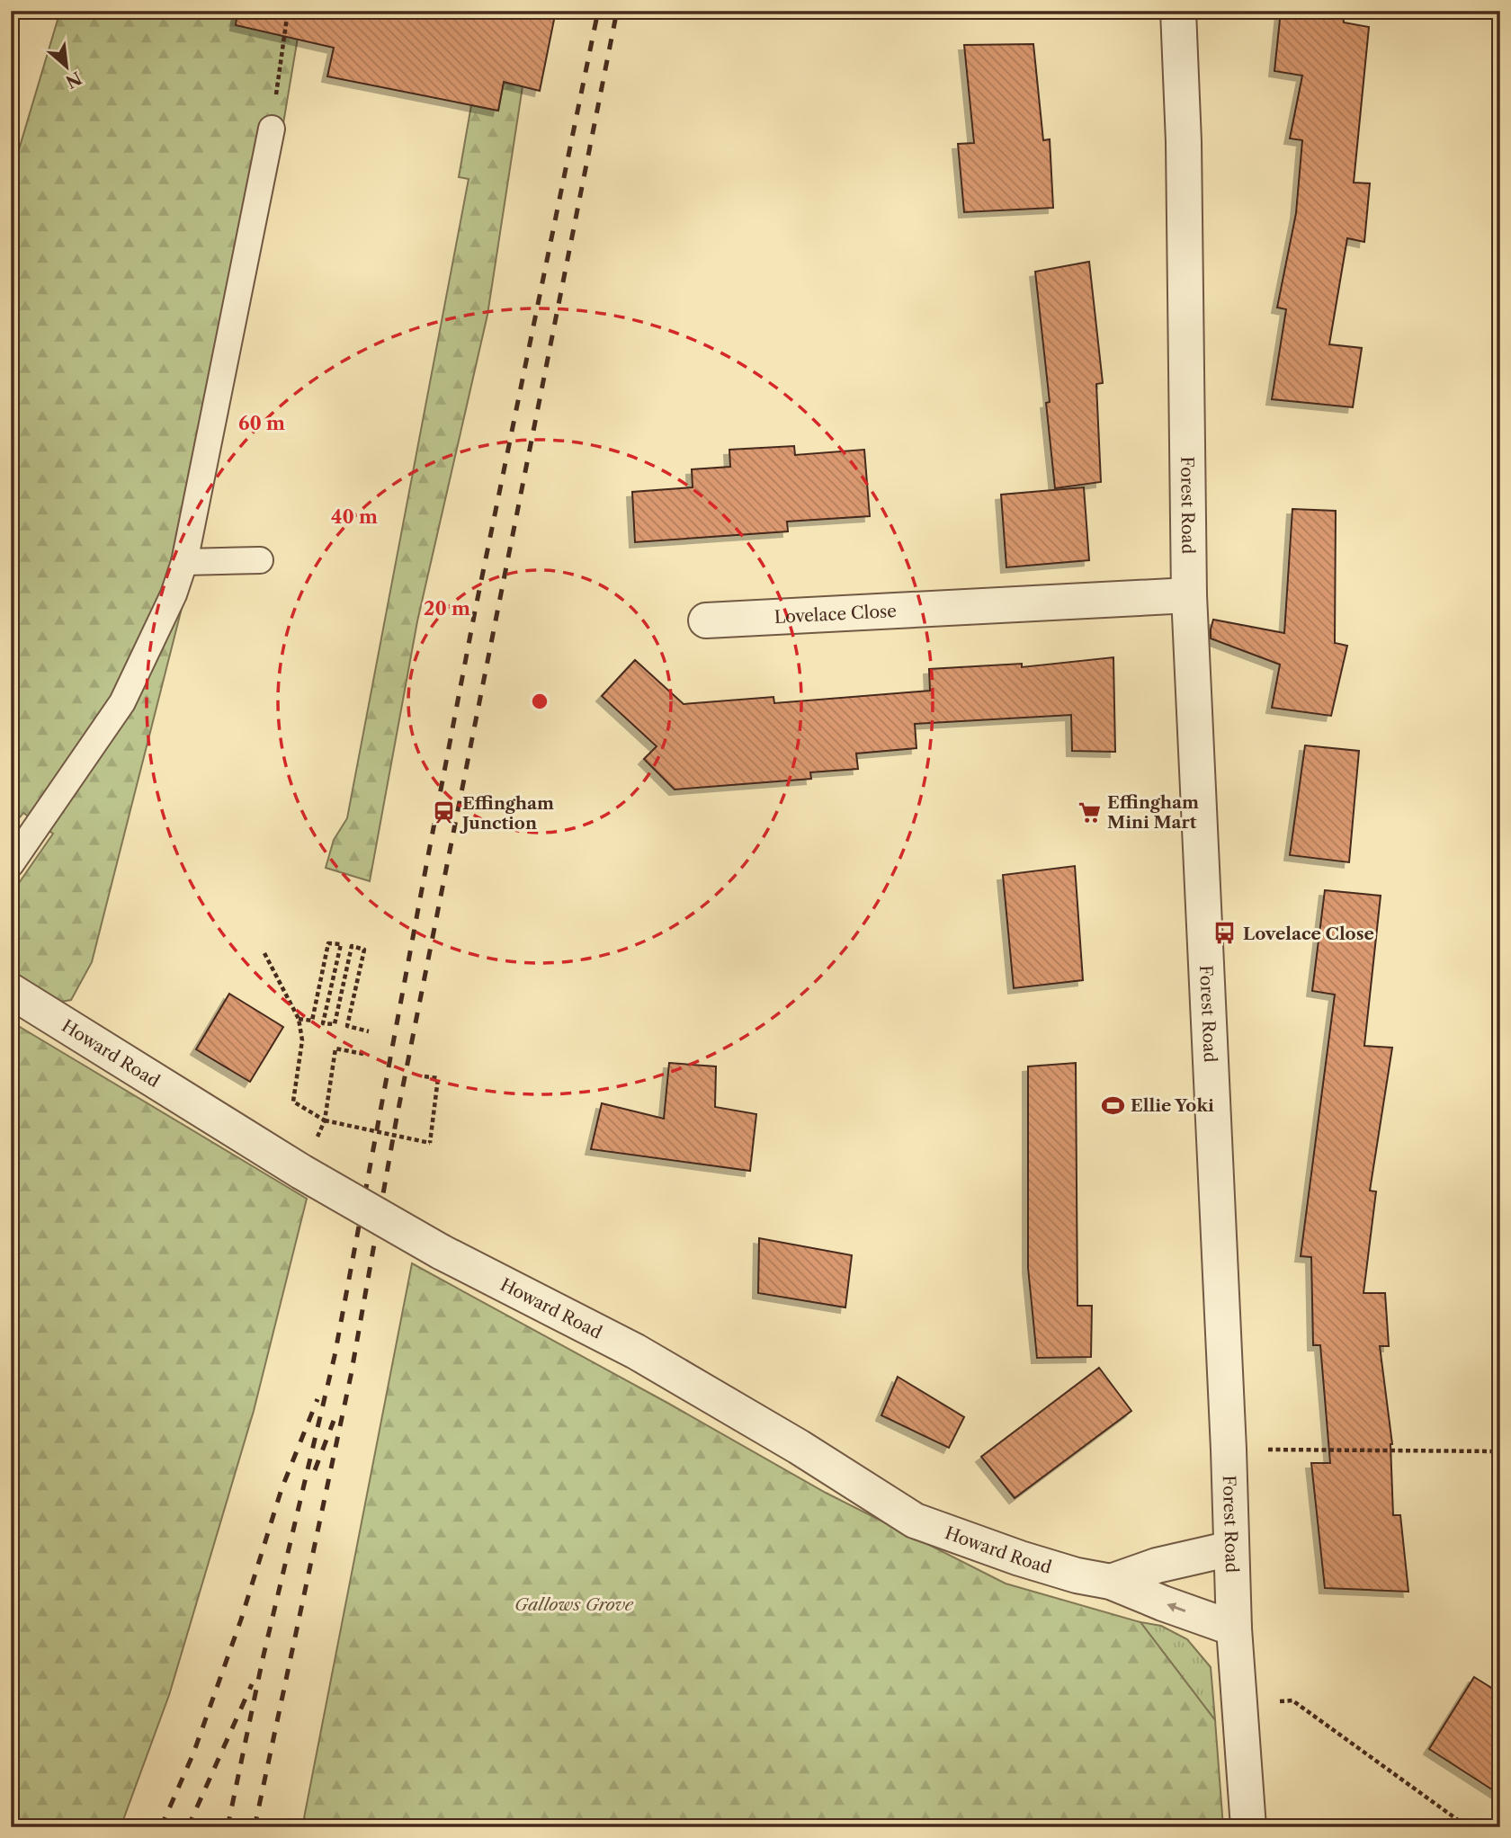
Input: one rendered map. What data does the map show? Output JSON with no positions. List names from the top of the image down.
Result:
{
  "streets": {
    "street": ["Forest Road", "Lovelace Close", "Howard Road"]
  },
  "crossings": [
    ["Forest Road", "Lovelace Close"],
    ["Forest Road", "Howard Road"]
  ],
  "parks": ["Gallows Grove"],
  "places": {
    "supermarket": ["Effingham Mini Mart"],
    "station": ["Effingham Junction"],
    "bus stop": ["Lovelace Close"],
    "sports": ["Ellie Yoki"]
  },
  "north": "bottom right",
  "rings": ["60 m", "40 m", "20 m"]
}
